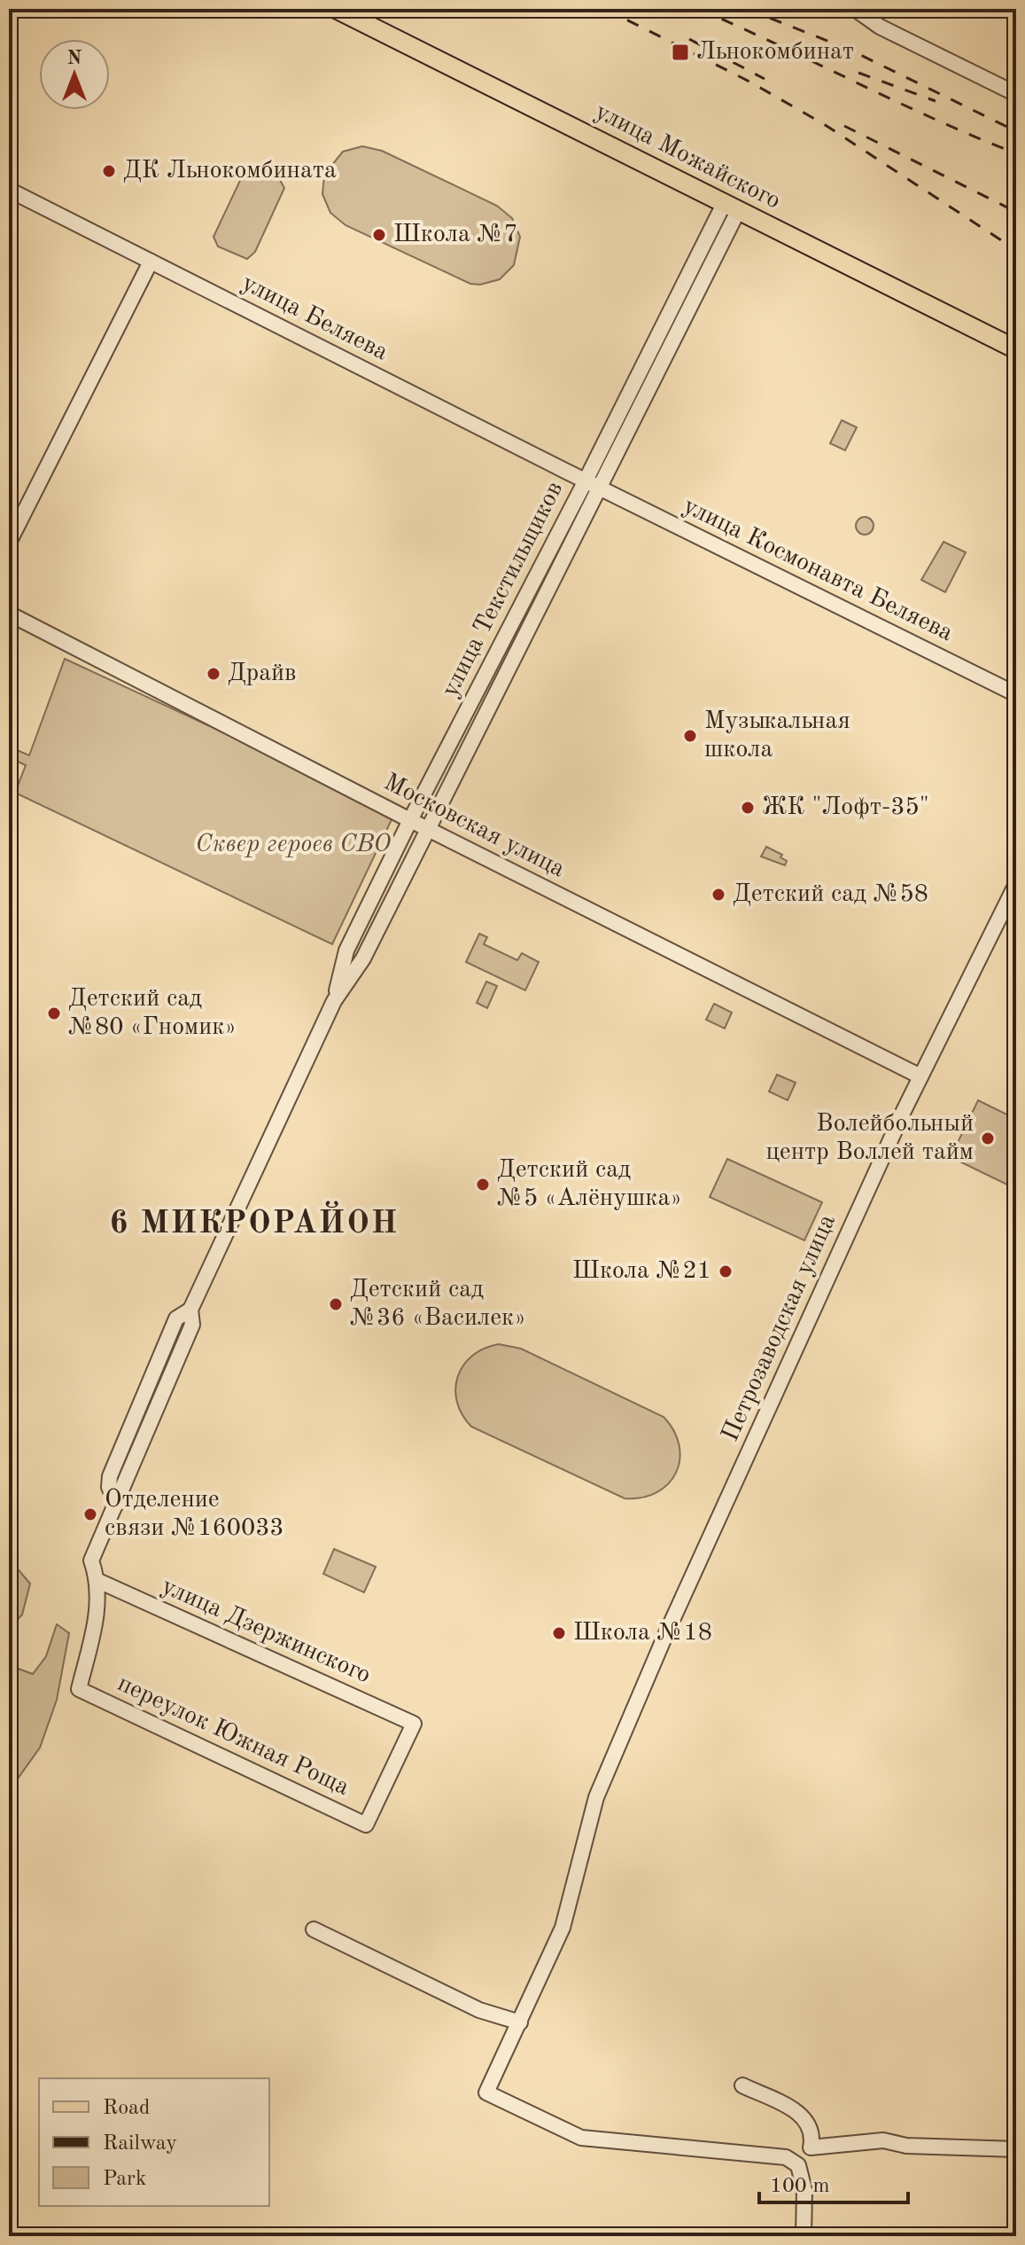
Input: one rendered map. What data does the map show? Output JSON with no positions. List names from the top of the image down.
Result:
{
  "streets": {
    "main road": ["улица Можайского"],
    "street": [
      "улица Беляева",
      "улица Космонавта Беляева",
      "улица Текстильщиков",
      "Московская улица",
      "Петрозаводская улица",
      "улица Дзержинского",
      "переулок Южная Роща"
    ]
  },
  "crossings": [
    ["улица Можайского", "улица Текстильщиков"],
    ["улица Беляева", "улица Космонавта Беляева"],
    ["улица Беляева", "улица Текстильщиков"],
    ["улица Космонавта Беляева", "улица Текстильщиков"],
    ["улица Текстильщиков", "Московская улица"],
    ["улица Текстильщиков", "улица Дзержинского"],
    ["улица Текстильщиков", "переулок Южная Роща"],
    ["Московская улица", "Петрозаводская улица"],
    ["улица Дзержинского", "переулок Южная Роща"]
  ],
  "districts": ["6 МИКРОРАЙОН"],
  "parks": ["Сквер героев СВО"],
  "places": {
    "transit": ["Льнокомбинат"],
    "other": [
      "ДК Льнокомбината",
      "Школа №7",
      "Драйв",
      "Музыкальная школа",
      "ЖК \"Лофт-35\"",
      "Детский сад №58",
      "Детский сад №80 «Гномик»",
      "Волейбольный центр Воллей тайм",
      "Детский сад №5 «Алёнушка»",
      "Школа №21",
      "Детский сад №36 «Василек»",
      "Отделение связи №160033",
      "Школа №18"
    ]
  },
  "legend": ["Road", "Railway", "Park"],
  "scale_bar": "100 m",
  "north": "top"
}
